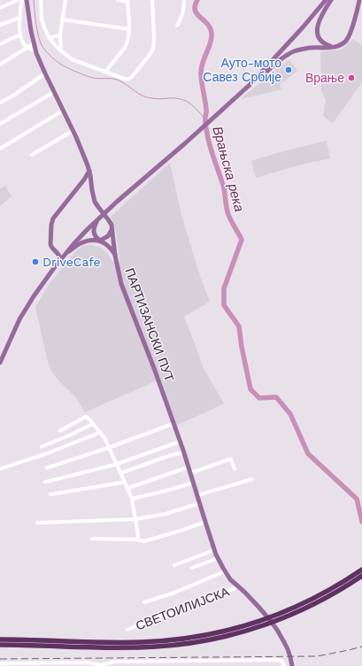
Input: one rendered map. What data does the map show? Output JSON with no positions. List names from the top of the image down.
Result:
{
  "streets": {
    "main road": ["ПАРТИЗАНСКИ ПУТ"],
    "street": ["СВЕТОИЛИЈСКА"]
  },
  "crossings": [
    ["ПАРТИЗАНСКИ ПУТ", "СВЕТОИЛИЈСКА"]
  ],
  "water": ["Врањска река"],
  "places": ["Ауто-мото Савез Србије", "Врање", "DriveCafe"]
}
